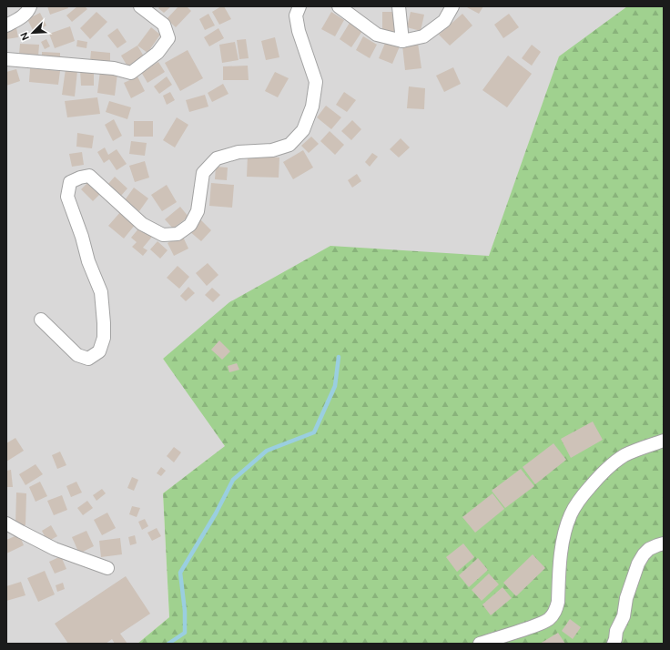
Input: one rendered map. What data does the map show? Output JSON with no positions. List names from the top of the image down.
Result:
{
  "north": "bottom left"
}
